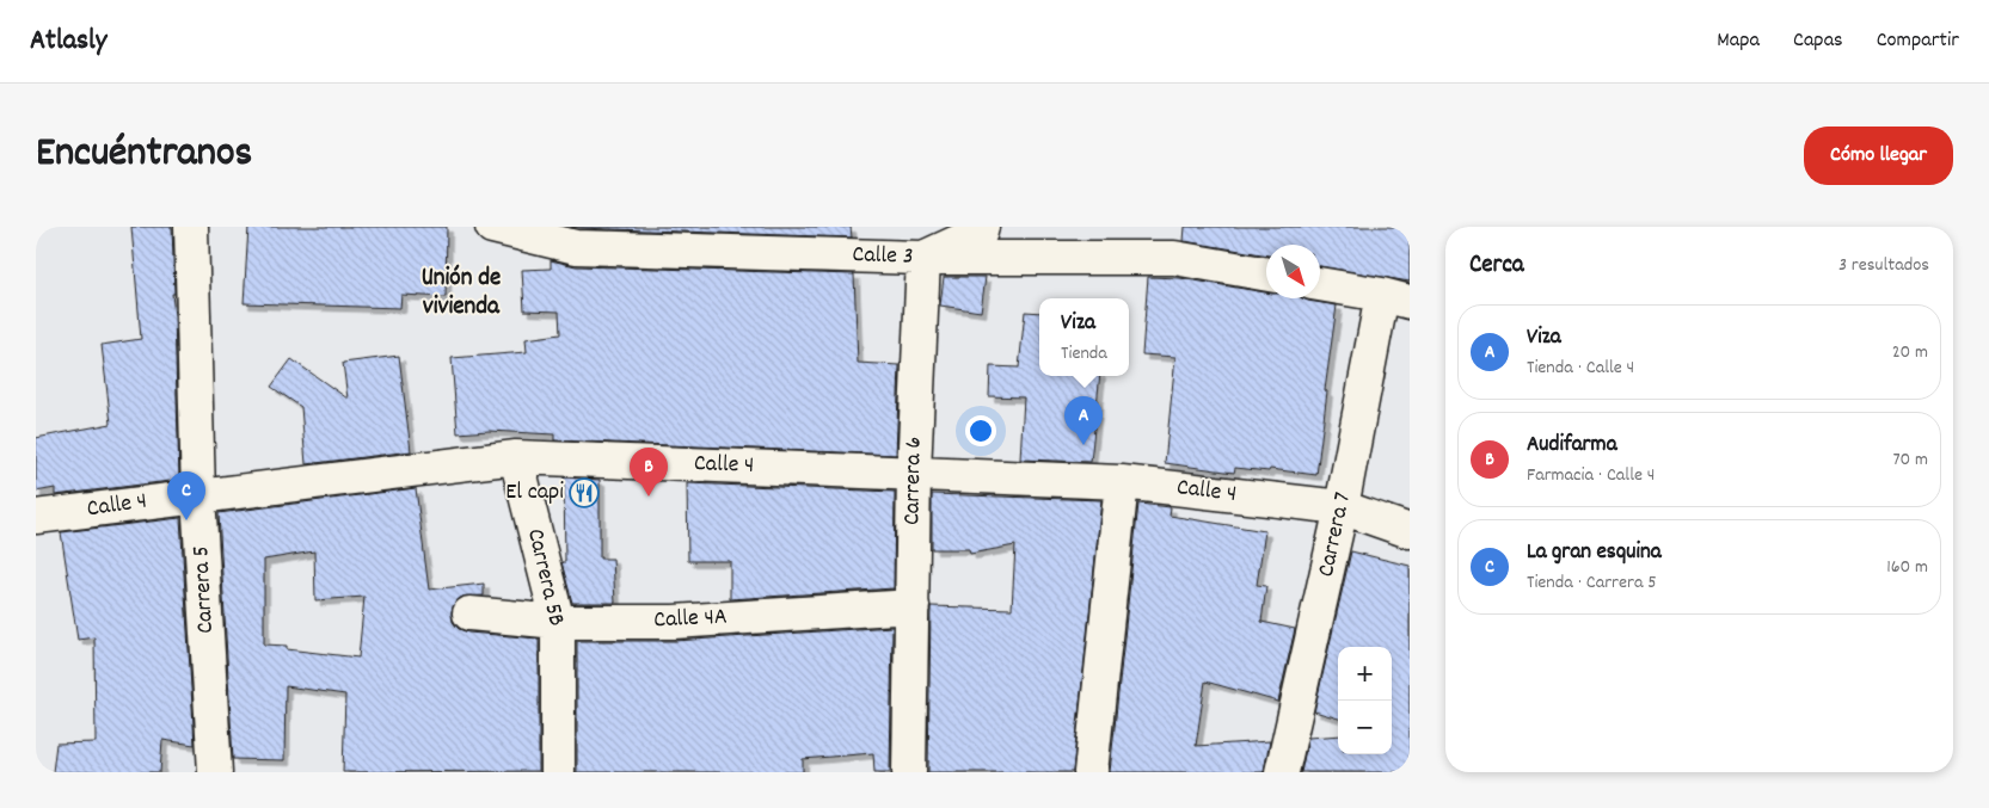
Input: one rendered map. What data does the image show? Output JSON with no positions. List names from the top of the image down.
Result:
{
  "streets": {
    "street": [
      "Calle 3",
      "Calle 4",
      "Carrera 6",
      "Carrera 7",
      "Carrera 5B",
      "Carrera 5",
      "Calle 4A"
    ]
  },
  "crossings": [
    ["Calle 3", "Carrera 6"],
    ["Calle 4", "Carrera 6"],
    ["Calle 4", "Carrera 7"],
    ["Calle 4", "Carrera 5B"],
    ["Calle 4", "Carrera 5"],
    ["Carrera 6", "Calle 4A"],
    ["Carrera 5B", "Calle 4A"]
  ],
  "districts": ["Unión de vivienda"],
  "places": {
    "restaurant": ["El capi"]
  },
  "north": "bottom right",
  "page": {
    "header": "Atlasly",
    "nav": ["Mapa", "Capas", "Compartir"],
    "title": "Encuéntranos",
    "buttons": "Cómo llegar",
    "heading": ["Cerca", "3 resultados"],
    "popup": ["Viza", "Tienda"],
    "list": [
      {
        "mark": "A",
        "name": "Viza",
        "note": "Tienda · Calle 4",
        "value": "20 m"
      },
      {
        "mark": "B",
        "name": "Audifarma",
        "note": "Farmacia · Calle 4",
        "value": "70 m"
      },
      {
        "mark": "C",
        "name": "La gran esquina",
        "note": "Tienda · Carrera 5",
        "value": "160 m"
      }
    ],
    "pins": ["A", "B", "C"],
    "map_buttons": ["+", "−"]
  }
}
